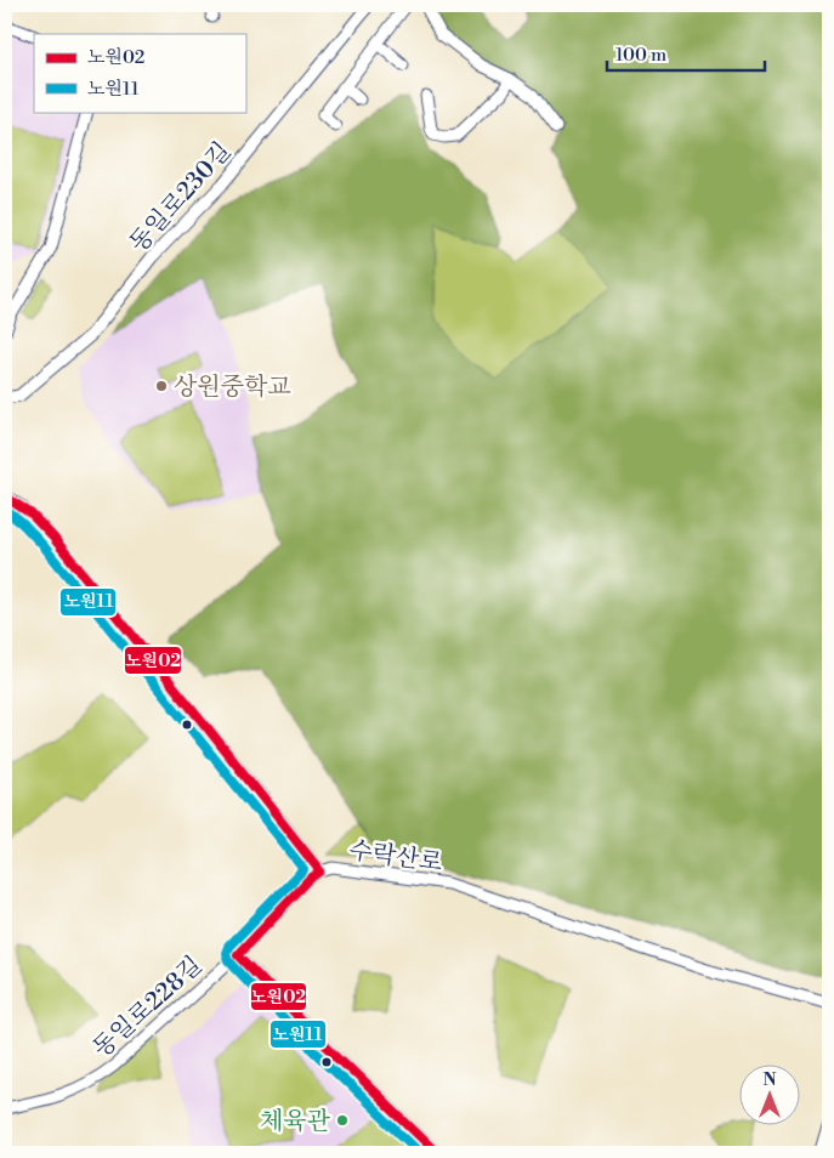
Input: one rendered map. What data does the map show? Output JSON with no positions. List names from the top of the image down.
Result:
{
  "streets": {
    "street": ["동일로230길", "수락산로", "동일로228길"]
  },
  "crossings": [
    ["수락산로", "동일로228길"]
  ],
  "places": ["상원중학교", "체육관"],
  "lines": ["transit line 노원02", "transit line 노원11"],
  "legend": ["노원02", "노원11"],
  "scale_bar": "100 m",
  "north": "top"
}
